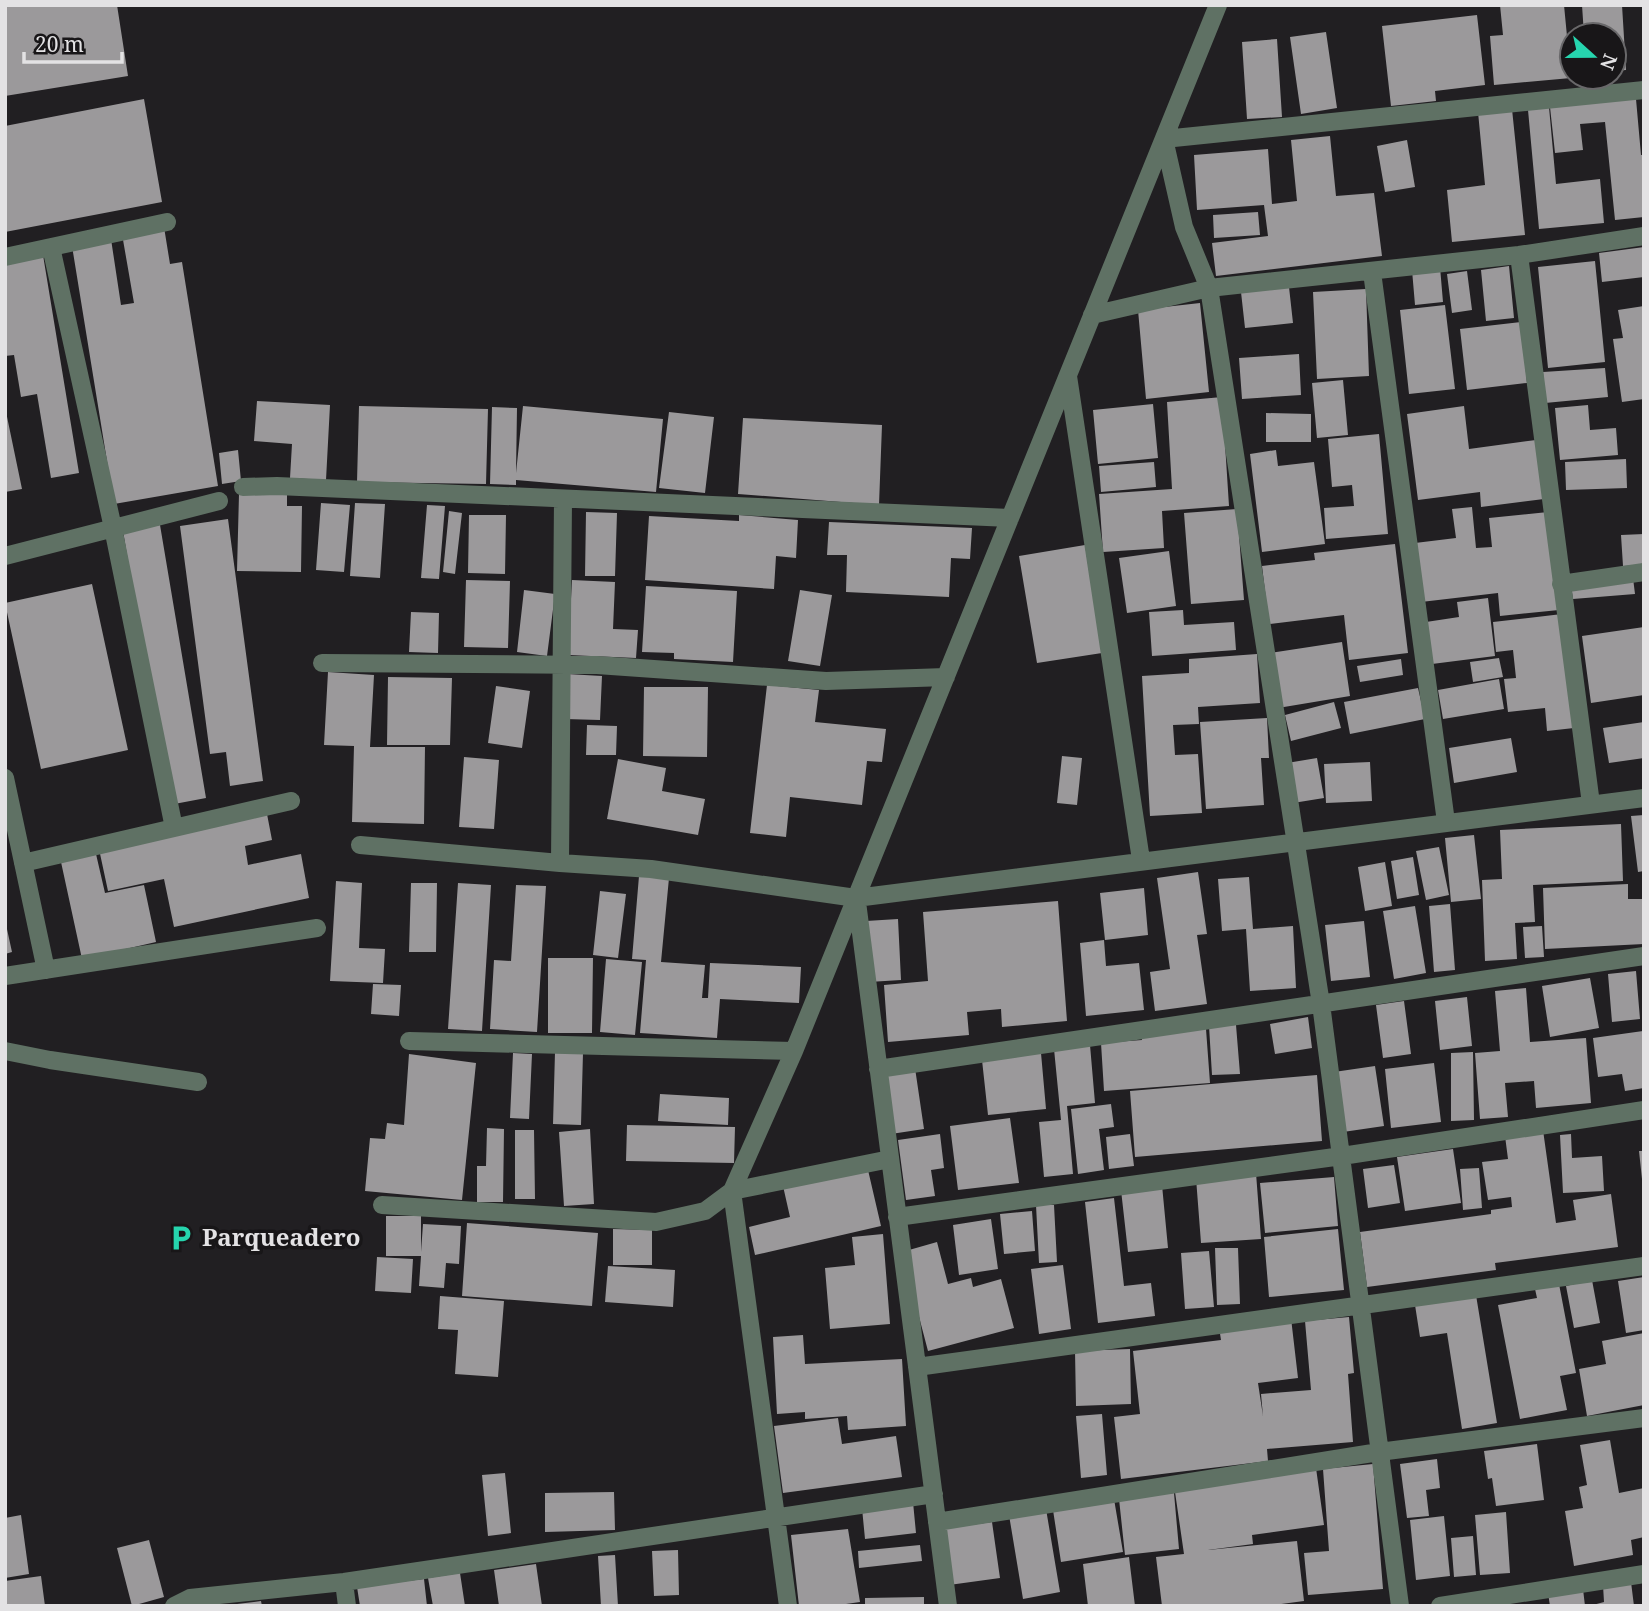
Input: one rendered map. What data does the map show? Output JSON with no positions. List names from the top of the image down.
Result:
{
  "places": {
    "parking": ["Parqueadero"]
  },
  "scale_bar": "20 m",
  "north": "right"
}
